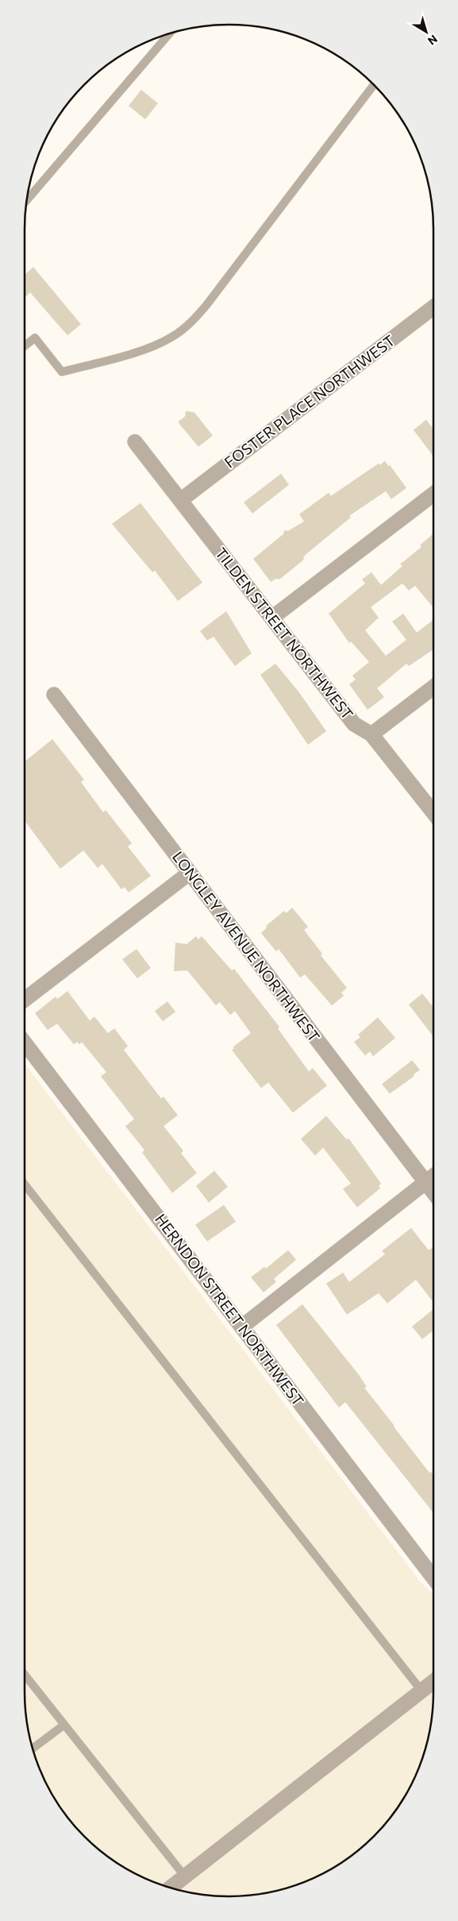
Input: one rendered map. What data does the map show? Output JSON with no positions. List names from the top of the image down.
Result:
{
  "streets": {
    "street": [
      "FOSTER PLACE NORTHWEST",
      "TILDEN STREET NORTHWEST",
      "LONGLEY AVENUE NORTHWEST",
      "HERNDON STREET NORTHWEST"
    ]
  },
  "crossings": [
    ["FOSTER PLACE NORTHWEST", "TILDEN STREET NORTHWEST"]
  ],
  "north": "bottom right"
}
